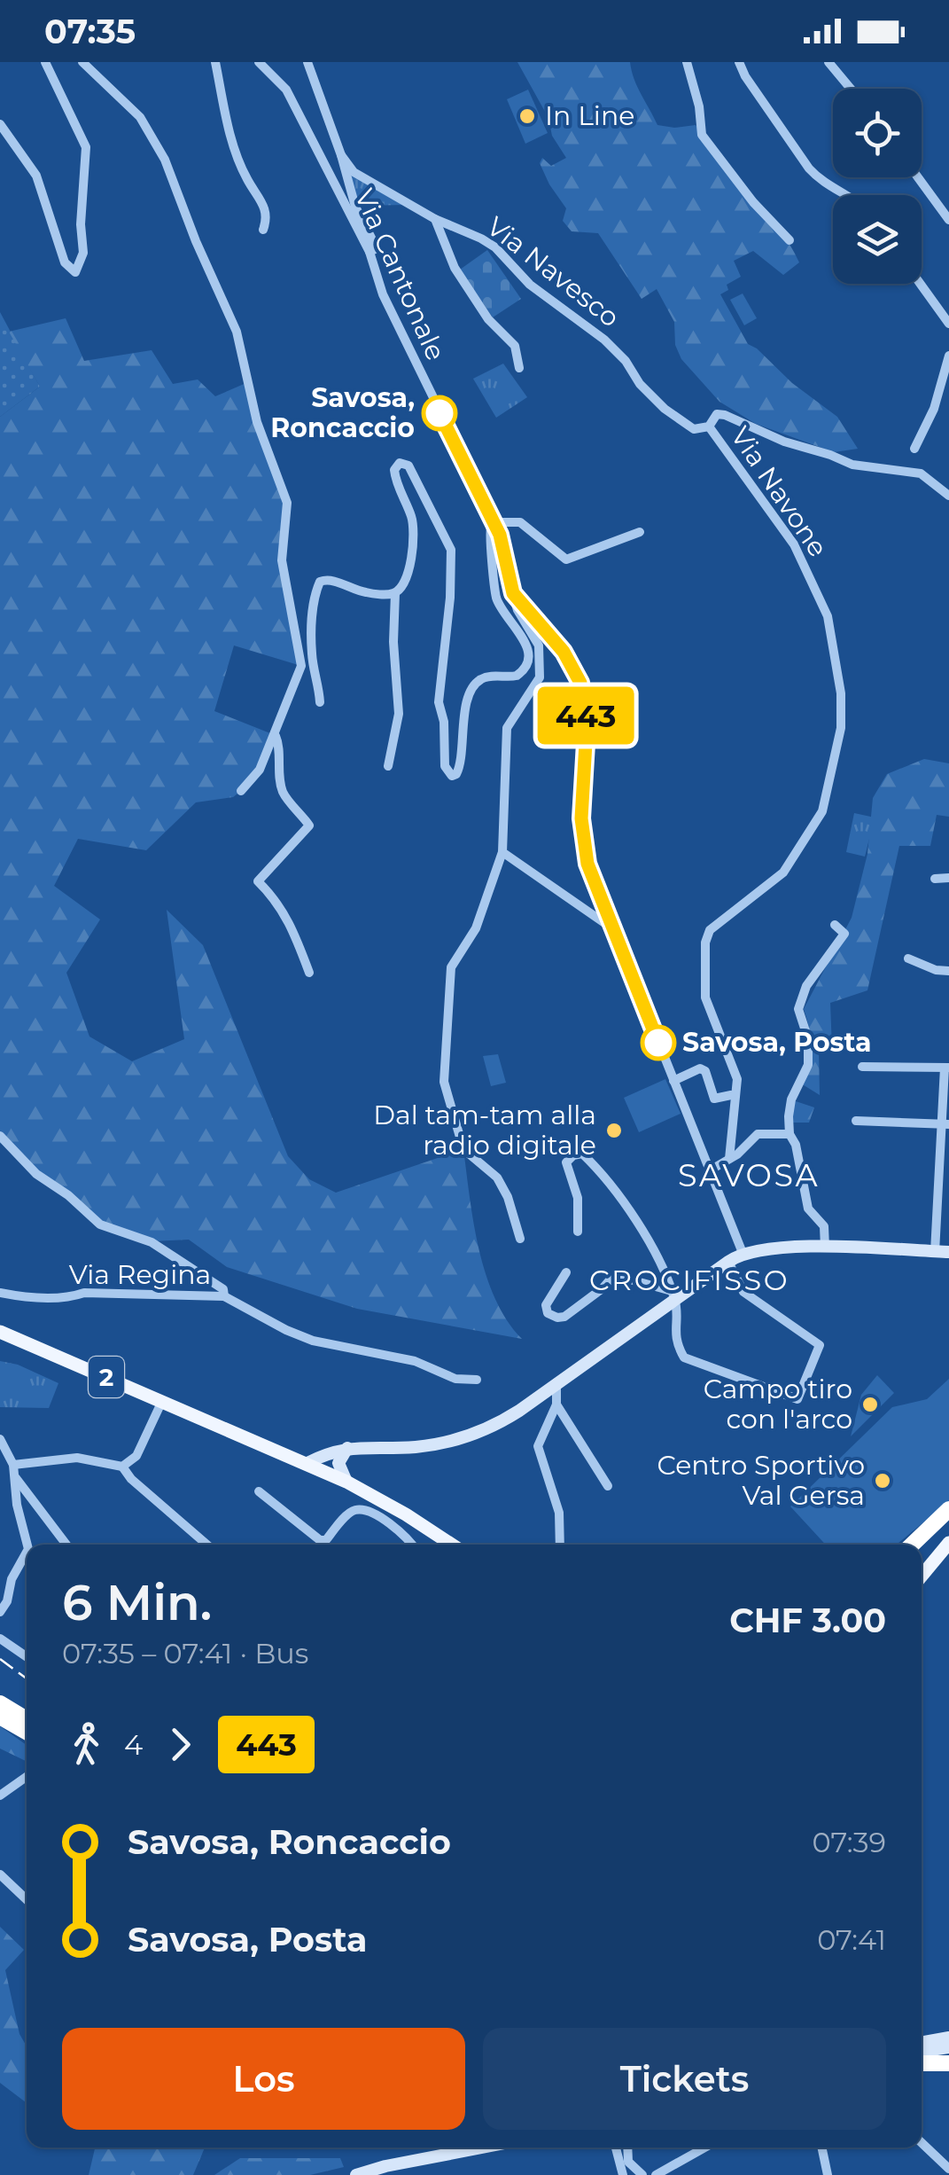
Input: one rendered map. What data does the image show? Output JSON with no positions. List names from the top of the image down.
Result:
{
  "streets": {
    "main road": ["2"],
    "street": [
      "Via Navesco",
      "Via Cantonale",
      "Via Navone",
      "Via Regina"
    ]
  },
  "crossings": [
    ["Via Navesco", "Via Navone"]
  ],
  "districts": ["SAVOSA", "CROCIFISSO"],
  "places": [
    "In Line",
    "Savosa, Roncaccio",
    "Savosa, Posta",
    "Dal tam-tam alla radio digitale",
    "Campo tiro con l'arco",
    "Centro Sportivo Val Gersa"
  ],
  "lines": ["bus line 443"],
  "page": {
    "status": "07:35",
    "on_map": "443",
    "heading": ["6 Min.", "07:35 – 07:41 · Bus", "CHF 3.00"],
    "legs": ["4", "443"],
    "list": [
      {
        "name": "Savosa, Roncaccio",
        "value": "07:39"
      },
      {
        "name": "Savosa, Posta",
        "value": "07:41"
      }
    ],
    "buttons": ["Los", "Tickets"]
  }
}
